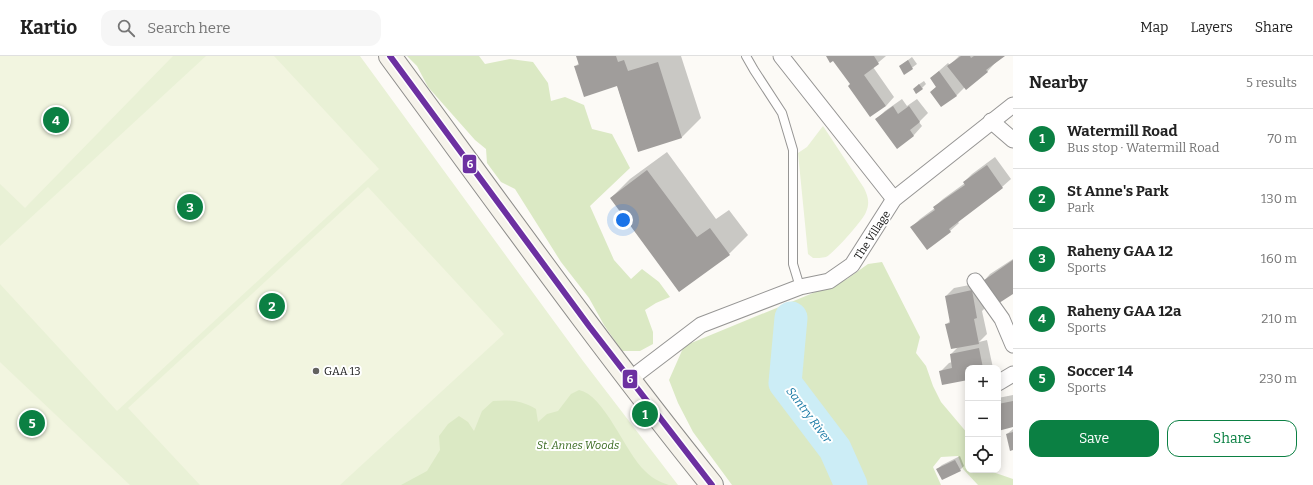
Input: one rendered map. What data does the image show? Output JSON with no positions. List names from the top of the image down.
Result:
{
  "streets": {
    "street": ["The Village"]
  },
  "water": ["Santry River"],
  "parks": ["St. Annes Woods"],
  "places": ["GAA 13"],
  "lines": ["transit line 6"],
  "page": {
    "header": "Kartio",
    "search": "Search here",
    "nav": ["Map", "Layers", "Share"],
    "heading": ["Nearby", "5 results"],
    "pins": [
      "4",
      "3",
      "2",
      "1",
      "5"
    ],
    "list": [
      {
        "mark": "1",
        "name": "Watermill Road",
        "note": "Bus stop · Watermill Road",
        "value": "70 m"
      },
      {
        "mark": "2",
        "name": "St Anne's Park",
        "note": "Park",
        "value": "130 m"
      },
      {
        "mark": "3",
        "name": "Raheny GAA 12",
        "note": "Sports",
        "value": "160 m"
      },
      {
        "mark": "4",
        "name": "Raheny GAA 12a",
        "note": "Sports",
        "value": "210 m"
      },
      {
        "mark": "5",
        "name": "Soccer 14",
        "note": "Sports",
        "value": "230 m"
      }
    ],
    "map_buttons": ["+", "−"],
    "buttons": ["Save", "Share"]
  }
}
